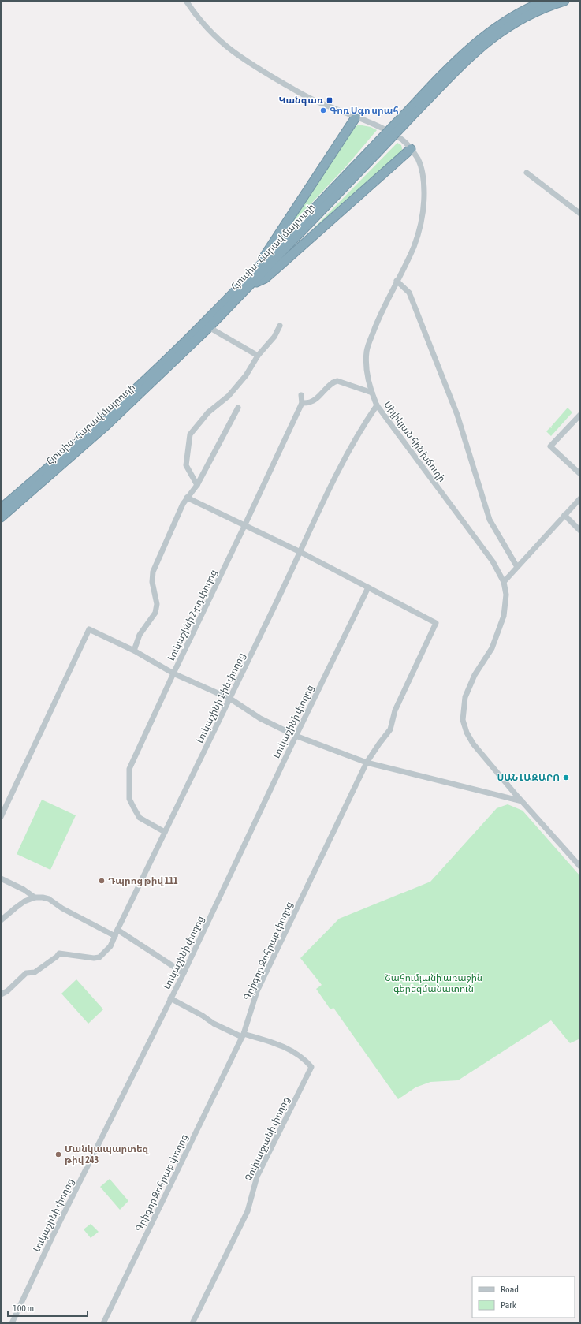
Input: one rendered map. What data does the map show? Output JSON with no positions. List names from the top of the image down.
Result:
{
  "streets": {
    "highway": ["Հյուսիս - Հարավ մայրուղի"],
    "street": [
      "Սիլիկյան հին խճուղի",
      "Լուկաշինի 2-րդ փողոց",
      "Լուկաշինի 1-ին փողոց",
      "Լուկաշինի փողոց",
      "Գրիգոր Զոհրաբ փողոց",
      "Չուխաջյանի փողոց"
    ]
  },
  "crossings": [
    ["Սիլիկյան հին խճուղի", "Լուկաշինի 1-ին փողոց"],
    ["Լուկաշինի 2-րդ փողոց", "Լուկաշինի 1-ին փողոց"],
    ["Լուկաշինի փողոց", "Գրիգոր Զոհրաբ փողոց"],
    ["Լուկաշինի փողոց", "Չուխաջյանի փողոց"],
    ["Գրիգոր Զոհրաբ փողոց", "Չուխաջյանի փողոց"]
  ],
  "parks": ["Շահումյանի առաջին գերեզմանատուն"],
  "places": {
    "transit": ["Կանգառ"],
    "other": [
      "Գոռ Սգո սրահ",
      "ՍԱՆ ԼԱԶԱՐՈ",
      "Դպրոց թիվ 111",
      "Մանկապարտեզ թիվ 243"
    ]
  },
  "legend": ["Road", "Park"],
  "scale_bar": "100 m"
}
